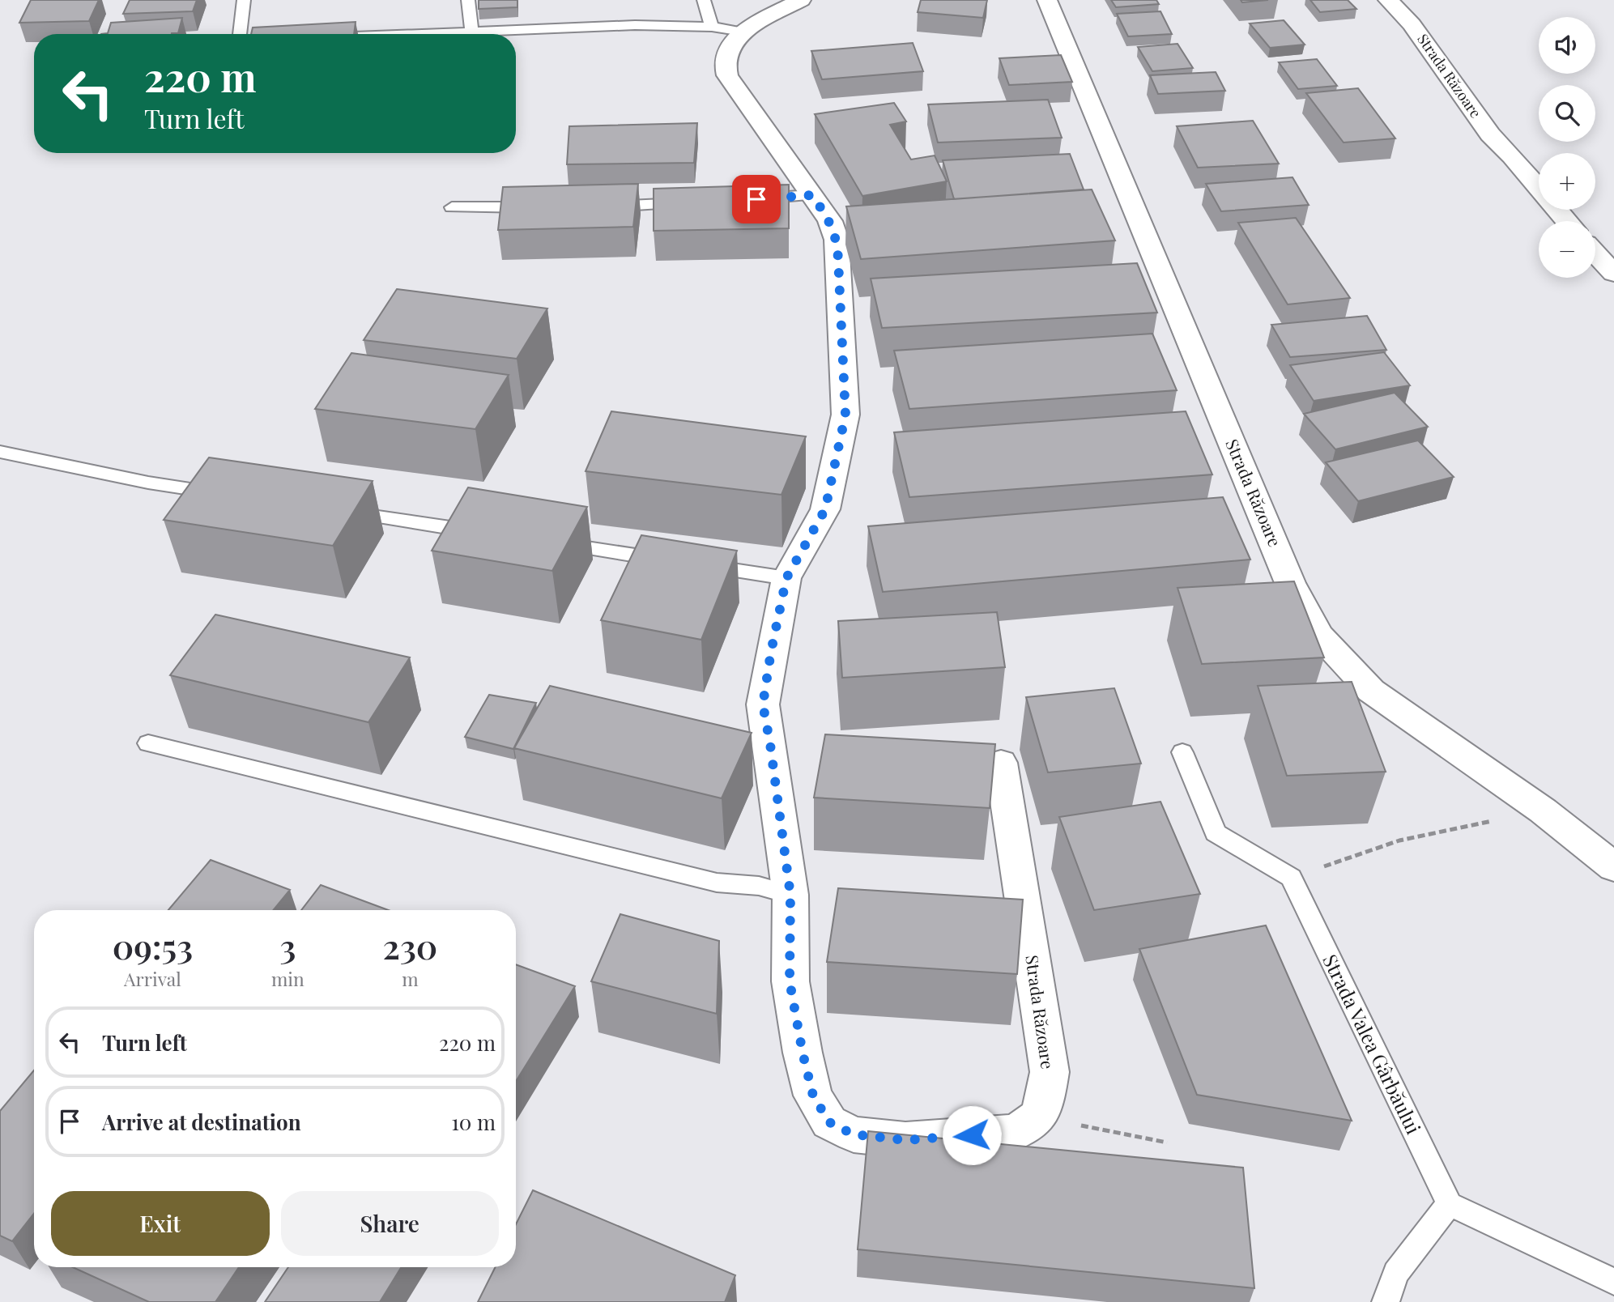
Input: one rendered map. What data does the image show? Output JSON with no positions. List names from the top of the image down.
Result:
{
  "streets": {
    "street": ["Strada Răzoare"],
    "lane": ["Strada Valea Gârbăului"]
  },
  "page": {
    "map_buttons": ["+", "−"],
    "turn": ["220 m", "Turn left"],
    "eta": [
      "09:53",
      "Arrival",
      "3",
      "min",
      "230",
      "m"
    ],
    "list": [
      {
        "name": "Turn left",
        "value": "220 m"
      },
      {
        "name": "Arrive at destination",
        "value": "10 m"
      }
    ],
    "buttons": ["Exit", "Share"]
  }
}
